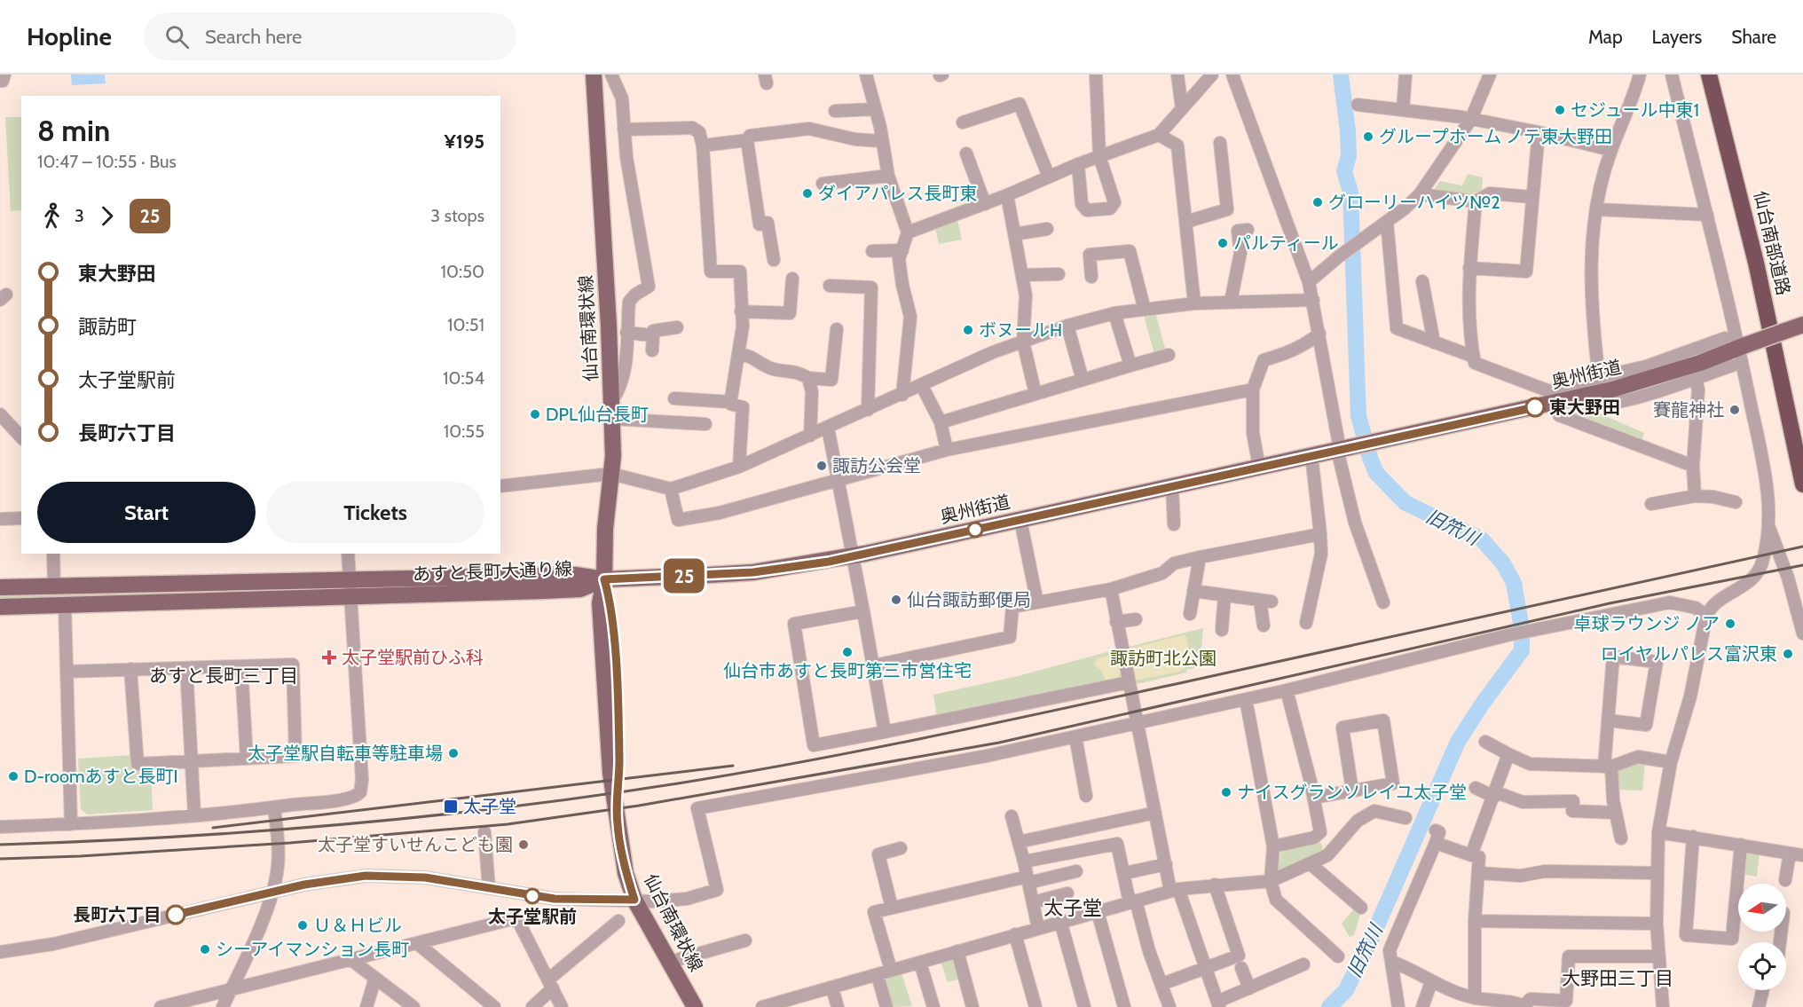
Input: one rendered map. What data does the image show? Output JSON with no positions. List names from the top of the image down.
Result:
{
  "streets": {
    "highway": ["仙台南部道路"],
    "main road": ["仙台南環状線", "奥州街道", "あすと長町大通り線"]
  },
  "crossings": [
    ["仙台南環状線", "奥州街道"],
    ["仙台南環状線", "あすと長町大通り線"],
    ["奥州街道", "あすと長町大通り線"]
  ],
  "districts": ["あすと長町三丁目", "太子堂", "大野田三丁目"],
  "water": ["旧笊川"],
  "parks": ["諏訪町北公園"],
  "places": {
    "other": [
      "セジュール中東1",
      "グループホーム ノテ東大野田",
      "ダイアパレス長町東",
      "グローリーハイツ№2",
      "パルティール",
      "ボヌールH",
      "東大野田",
      "賽龍神社",
      "DPL仙台長町",
      "諏訪公会堂",
      "仙台諏訪郵便局",
      "卓球ラウンジ ノア",
      "仙台市あすと長町第三市営住宅",
      "ロイヤルパレス富沢東",
      "太子堂駅自転車等駐車場",
      "D-roomあすと長町I",
      "ナイスグランソレイユ太子堂",
      "太子堂すいせんこども園",
      "太子堂駅前",
      "長町六丁目",
      "Ｕ＆Ｈビル",
      "シーアイマンション長町"
    ],
    "health": ["太子堂駅前ひふ科"],
    "transit": ["太子堂"]
  },
  "lines": ["bus line 25"],
  "north": "left",
  "page": {
    "header": "Hopline",
    "search": "Search here",
    "nav": ["Map", "Layers", "Share"],
    "on_map": "25",
    "heading": ["8 min", "10:47 – 10:55 · Bus", "¥195"],
    "legs": ["3", "25", "3 stops"],
    "list": [
      {
        "name": "東大野田",
        "value": "10:50"
      },
      {
        "name": "諏訪町",
        "value": "10:51"
      },
      {
        "name": "太子堂駅前",
        "value": "10:54"
      },
      {
        "name": "長町六丁目",
        "value": "10:55"
      }
    ],
    "buttons": ["Start", "Tickets"]
  }
}
